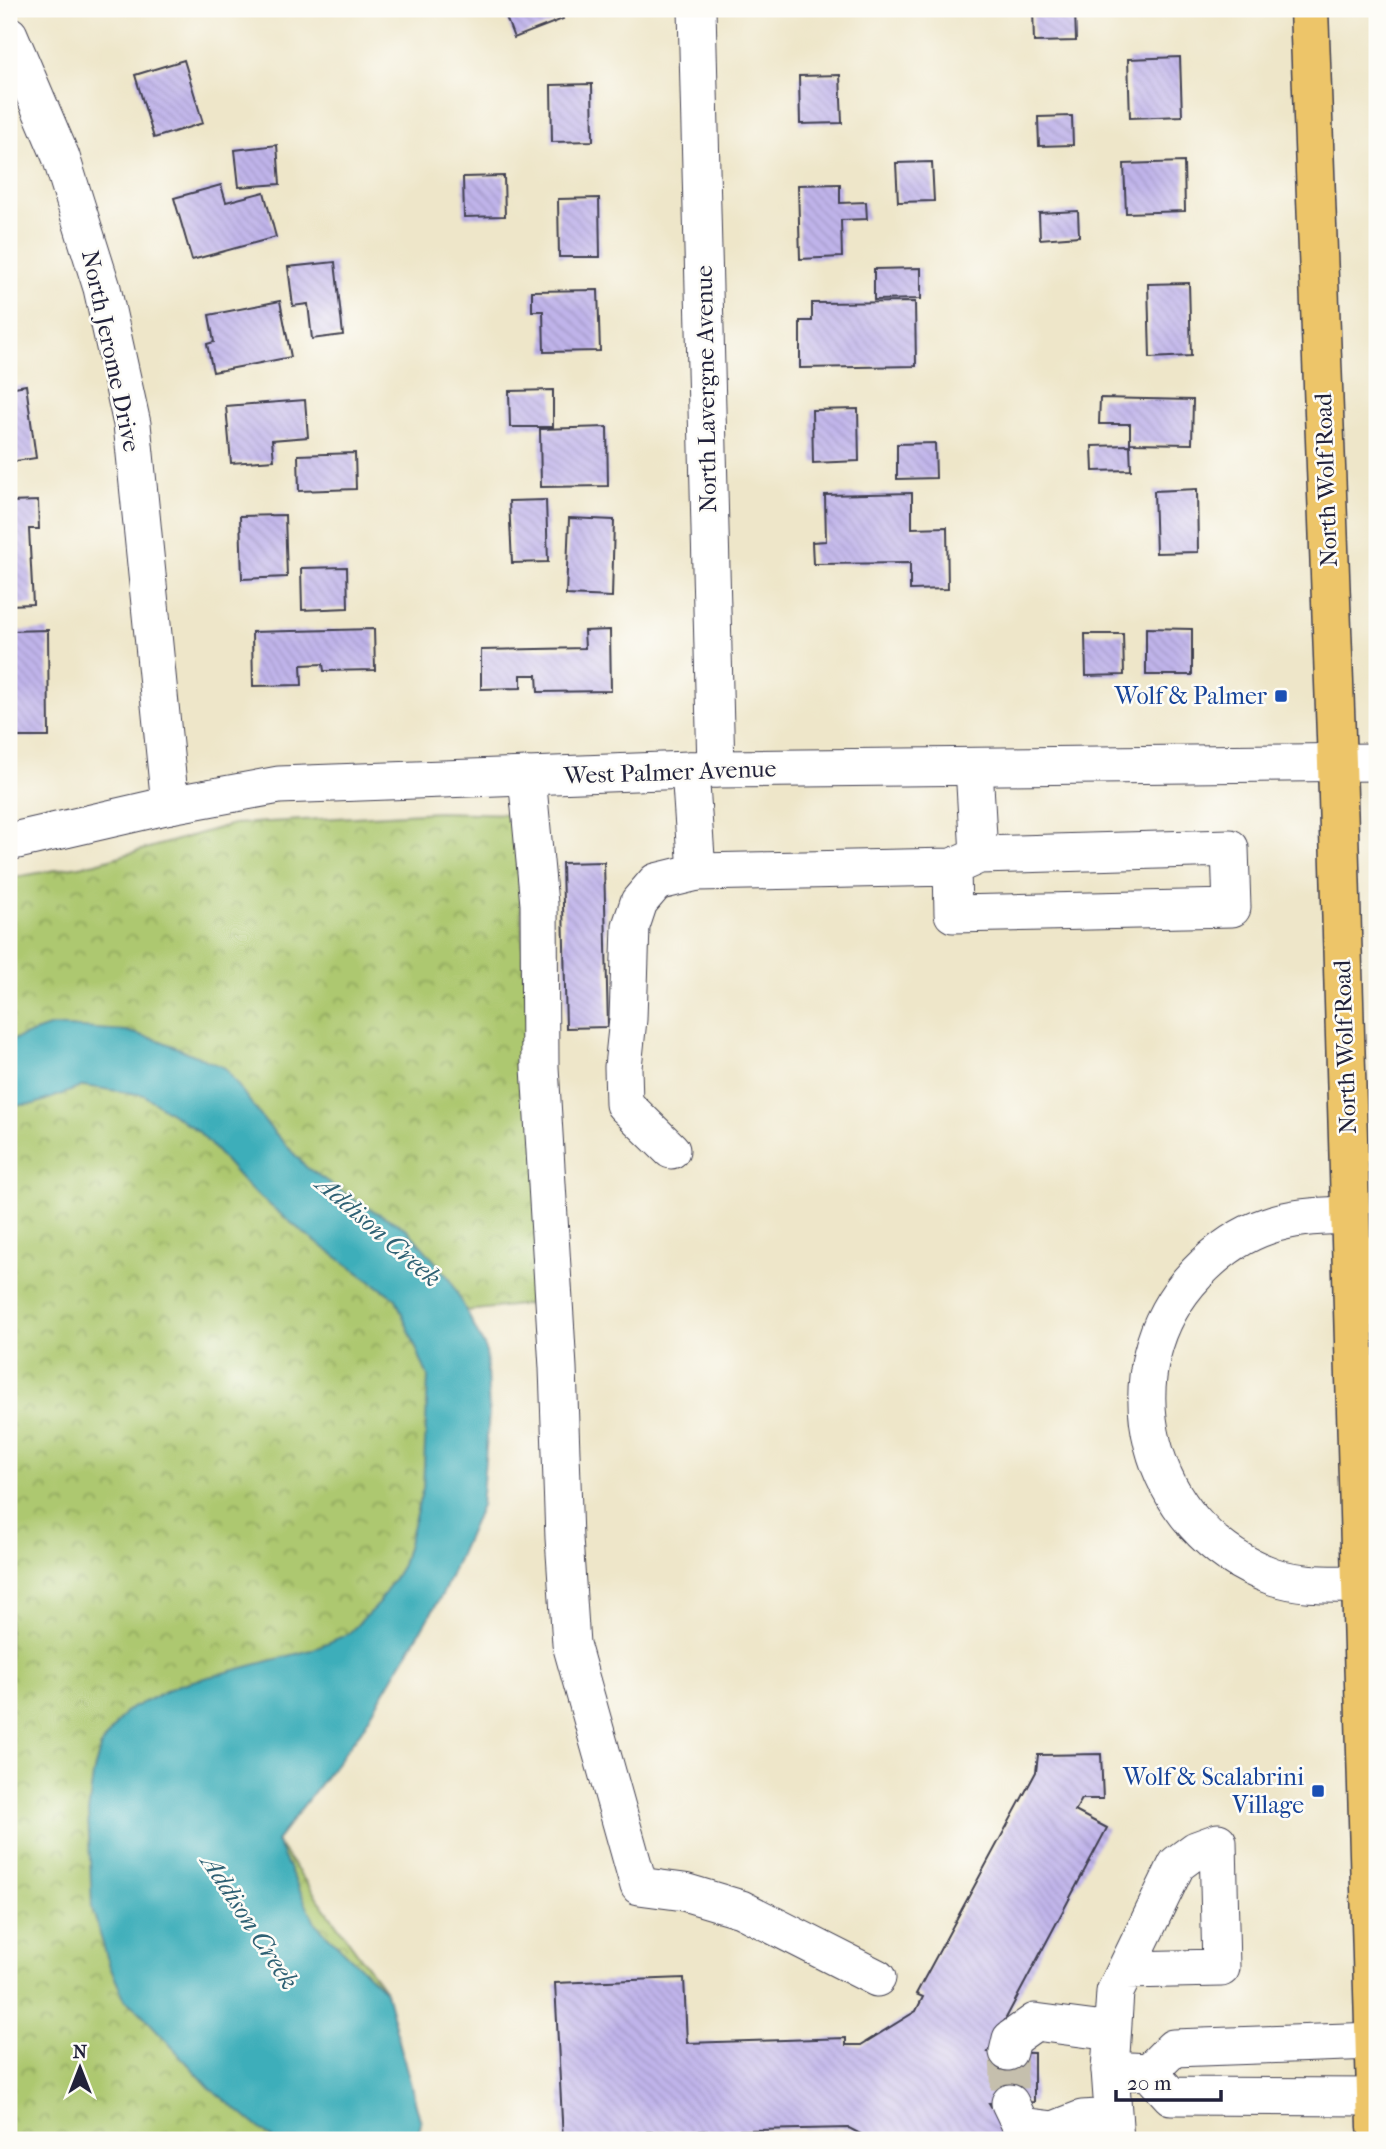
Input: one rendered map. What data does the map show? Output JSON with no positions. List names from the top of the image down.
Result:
{
  "streets": {
    "main road": ["North Wolf Road"],
    "street": ["North Jerome Drive", "North Lavergne Avenue", "West Palmer Avenue"]
  },
  "crossings": [
    ["North Jerome Drive", "West Palmer Avenue"],
    ["North Lavergne Avenue", "West Palmer Avenue"],
    ["North Wolf Road", "West Palmer Avenue"]
  ],
  "water": ["Addison Creek"],
  "places": {
    "transit": ["Wolf & Palmer", "Wolf & Scalabrini Village"]
  },
  "scale_bar": "20 m",
  "north": "top"
}
